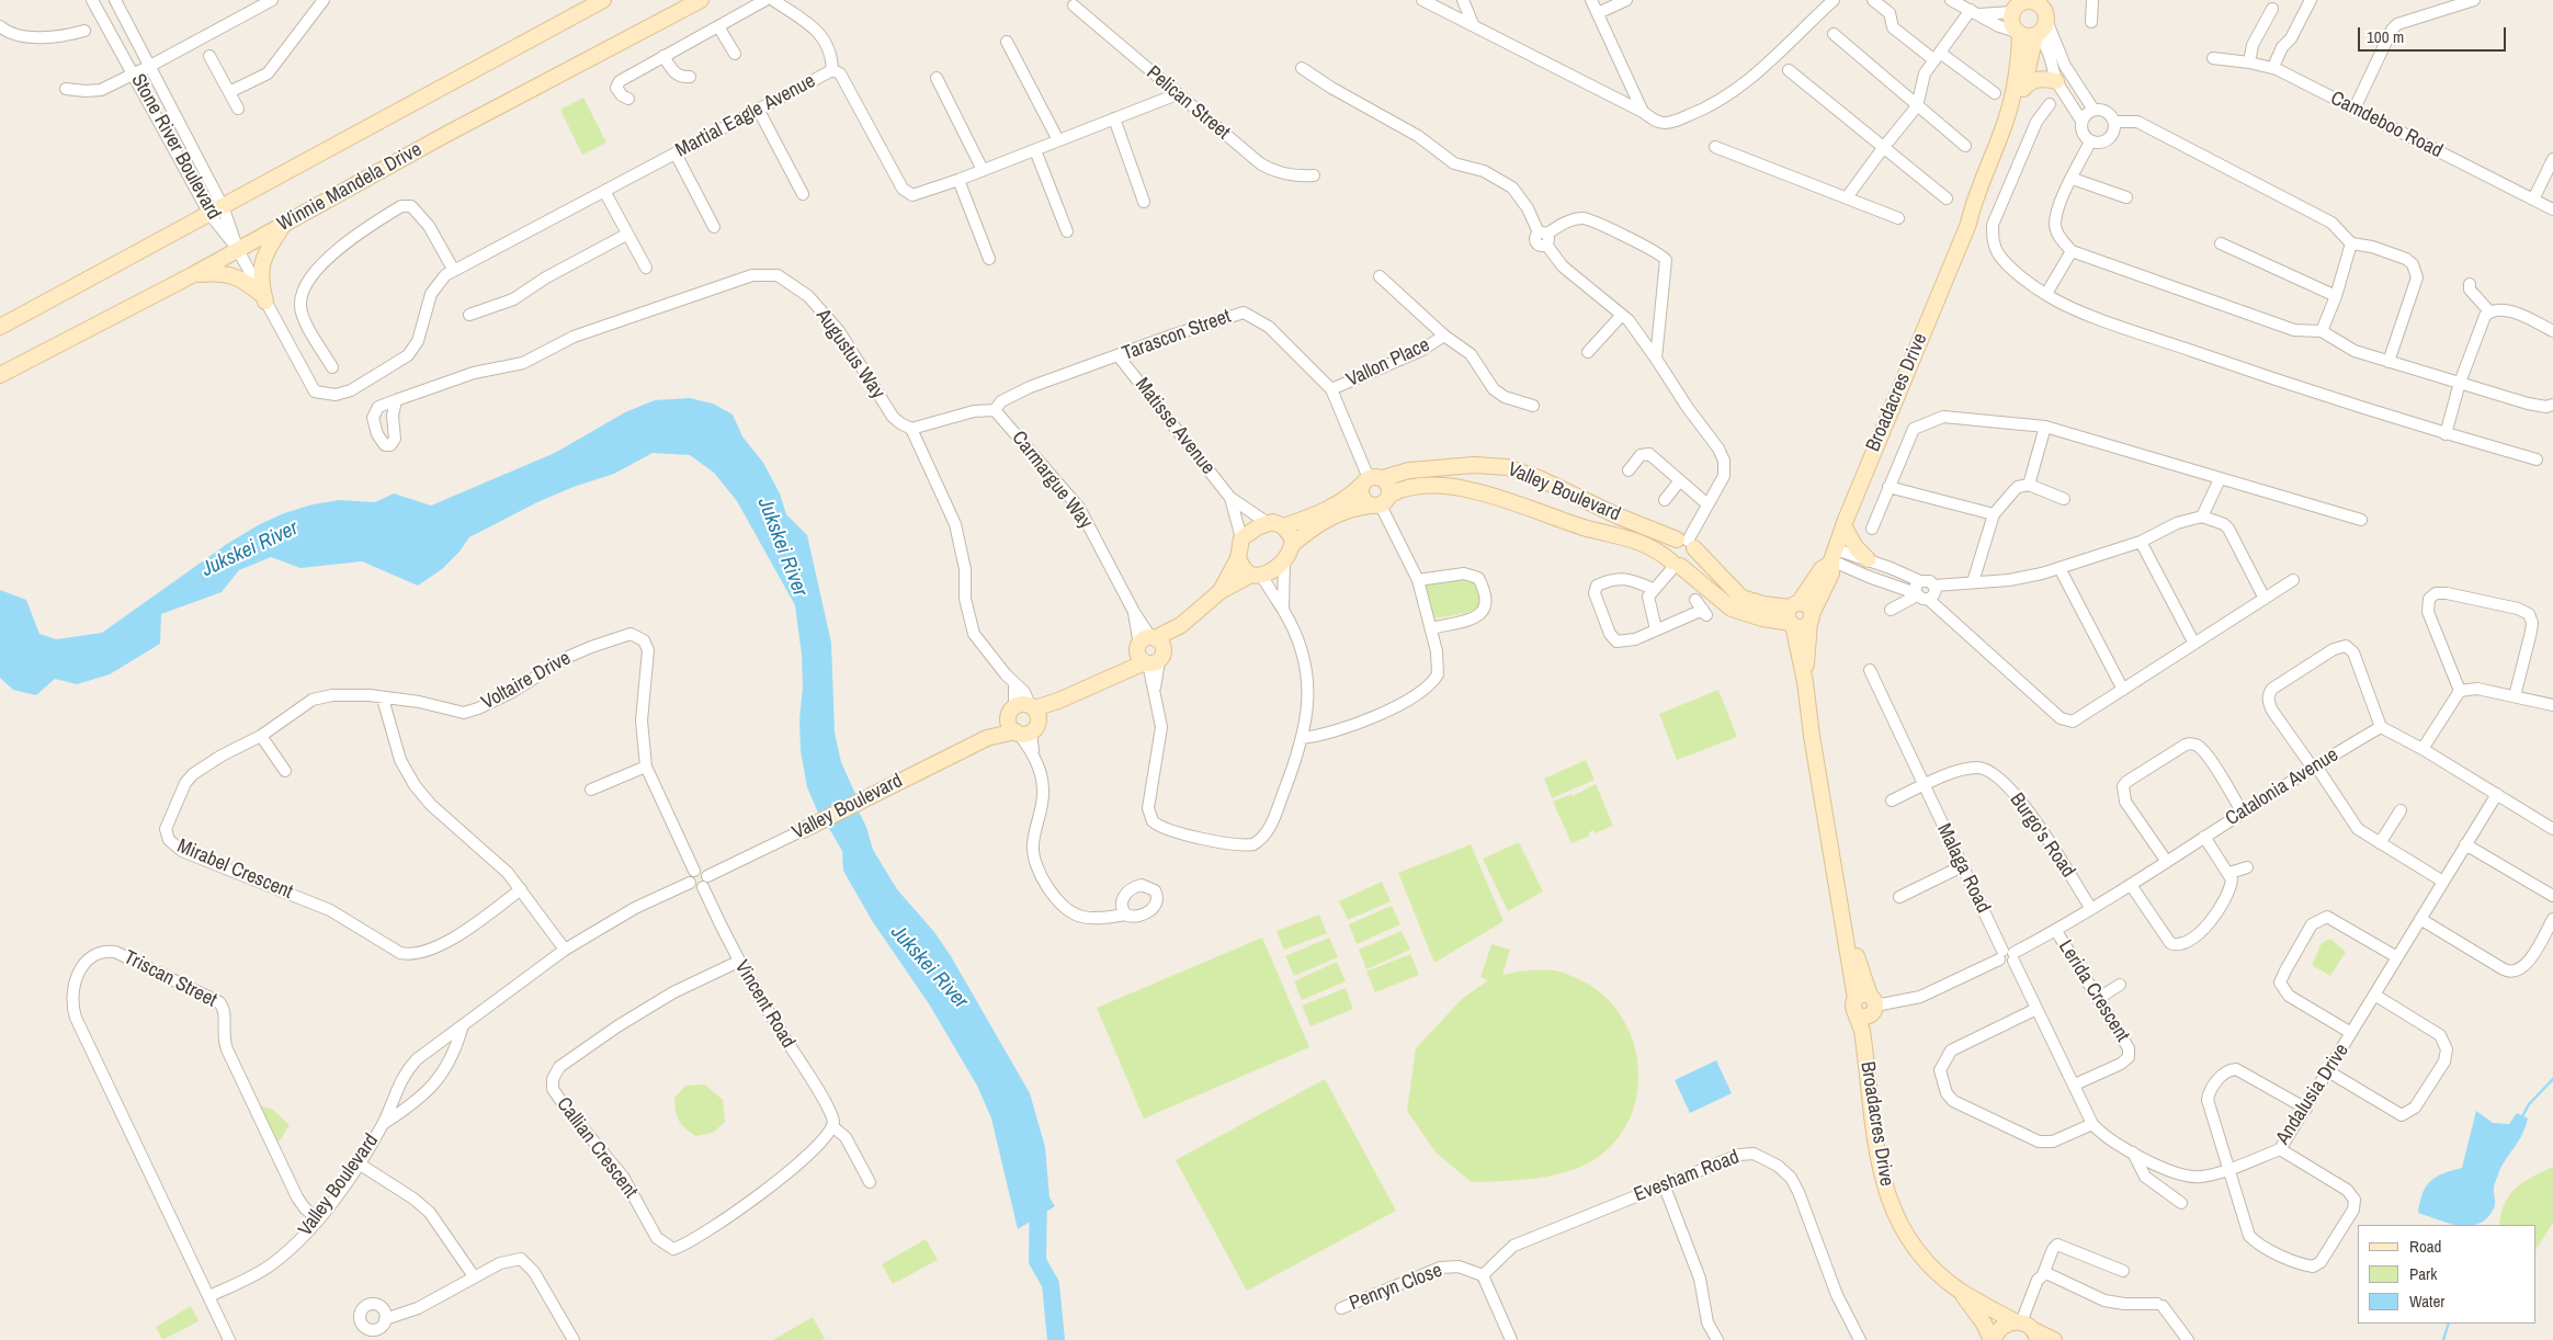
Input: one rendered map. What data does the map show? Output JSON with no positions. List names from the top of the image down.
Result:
{
  "streets": {
    "street": [
      "Pelican Street",
      "Martial Eagle Avenue",
      "Camdeboo Road",
      "Stone River Boulevard",
      "Winnie Mandela Drive",
      "Tarascon Street",
      "Augustus Way",
      "Vallon Place",
      "Broadacres Drive",
      "Matisse Avenue",
      "Carmargue Way",
      "Valley Boulevard",
      "Voltaire Drive",
      "Catalonia Avenue",
      "Burgo's Road",
      "Malaga Road",
      "Mirabel Crescent",
      "Triscan Street",
      "Lerida Crescent",
      "Vincent Road",
      "Andalusia Drive",
      "Callian Crescent",
      "Evesham Road",
      "Penryn Close"
    ]
  },
  "crossings": [
    ["Pelican Street", "Martial Eagle Avenue"],
    ["Martial Eagle Avenue", "Stone River Boulevard"],
    ["Stone River Boulevard", "Winnie Mandela Drive"],
    ["Tarascon Street", "Vallon Place"],
    ["Tarascon Street", "Matisse Avenue"],
    ["Tarascon Street", "Carmargue Way"],
    ["Tarascon Street", "Valley Boulevard"],
    ["Augustus Way", "Valley Boulevard"],
    ["Broadacres Drive", "Valley Boulevard"],
    ["Broadacres Drive", "Catalonia Avenue"],
    ["Matisse Avenue", "Valley Boulevard"],
    ["Valley Boulevard", "Voltaire Drive"],
    ["Valley Boulevard", "Triscan Street"],
    ["Valley Boulevard", "Vincent Road"],
    ["Voltaire Drive", "Mirabel Crescent"],
    ["Voltaire Drive", "Vincent Road"],
    ["Catalonia Avenue", "Burgo's Road"],
    ["Catalonia Avenue", "Malaga Road"],
    ["Catalonia Avenue", "Lerida Crescent"],
    ["Catalonia Avenue", "Andalusia Drive"],
    ["Burgo's Road", "Malaga Road"],
    ["Malaga Road", "Andalusia Drive"],
    ["Lerida Crescent", "Andalusia Drive"],
    ["Vincent Road", "Callian Crescent"],
    ["Evesham Road", "Penryn Close"]
  ],
  "water": ["Jukskei River"],
  "legend": ["Road", "Park", "Water"],
  "scale_bar": "100 m"
}
